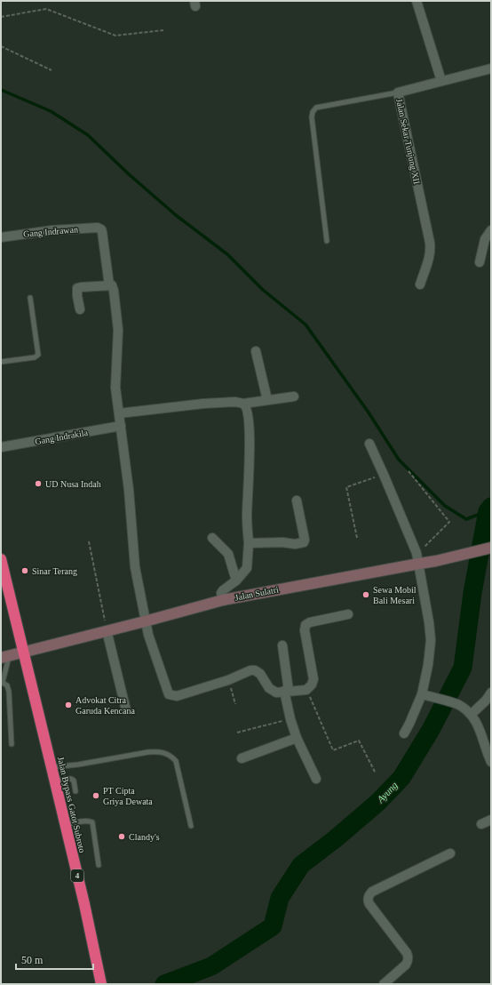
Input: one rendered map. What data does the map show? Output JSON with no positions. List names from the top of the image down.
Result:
{
  "streets": {
    "highway": ["Jalan Bypass Gatot Subroto", "4"],
    "main road": ["Jalan Sulatri"],
    "street": ["Jalan Sekar Tunjung XII", "Gang Indrawan", "Gang Indrakila"]
  },
  "crossings": [
    ["Jalan Sulatri", "Jalan Bypass Gatot Subroto"],
    ["Jalan Sulatri", "4"],
    ["Jalan Bypass Gatot Subroto", "4"]
  ],
  "water": ["Ayung"],
  "places": [
    "UD Nusa Indah",
    "Sinar Terang",
    "Sewa Mobil Bali Mesari",
    "Advokat Citra Garuda Kencana",
    "PT Cipta Griya Dewata",
    "Clandy's"
  ],
  "scale_bar": "50 m"
}
